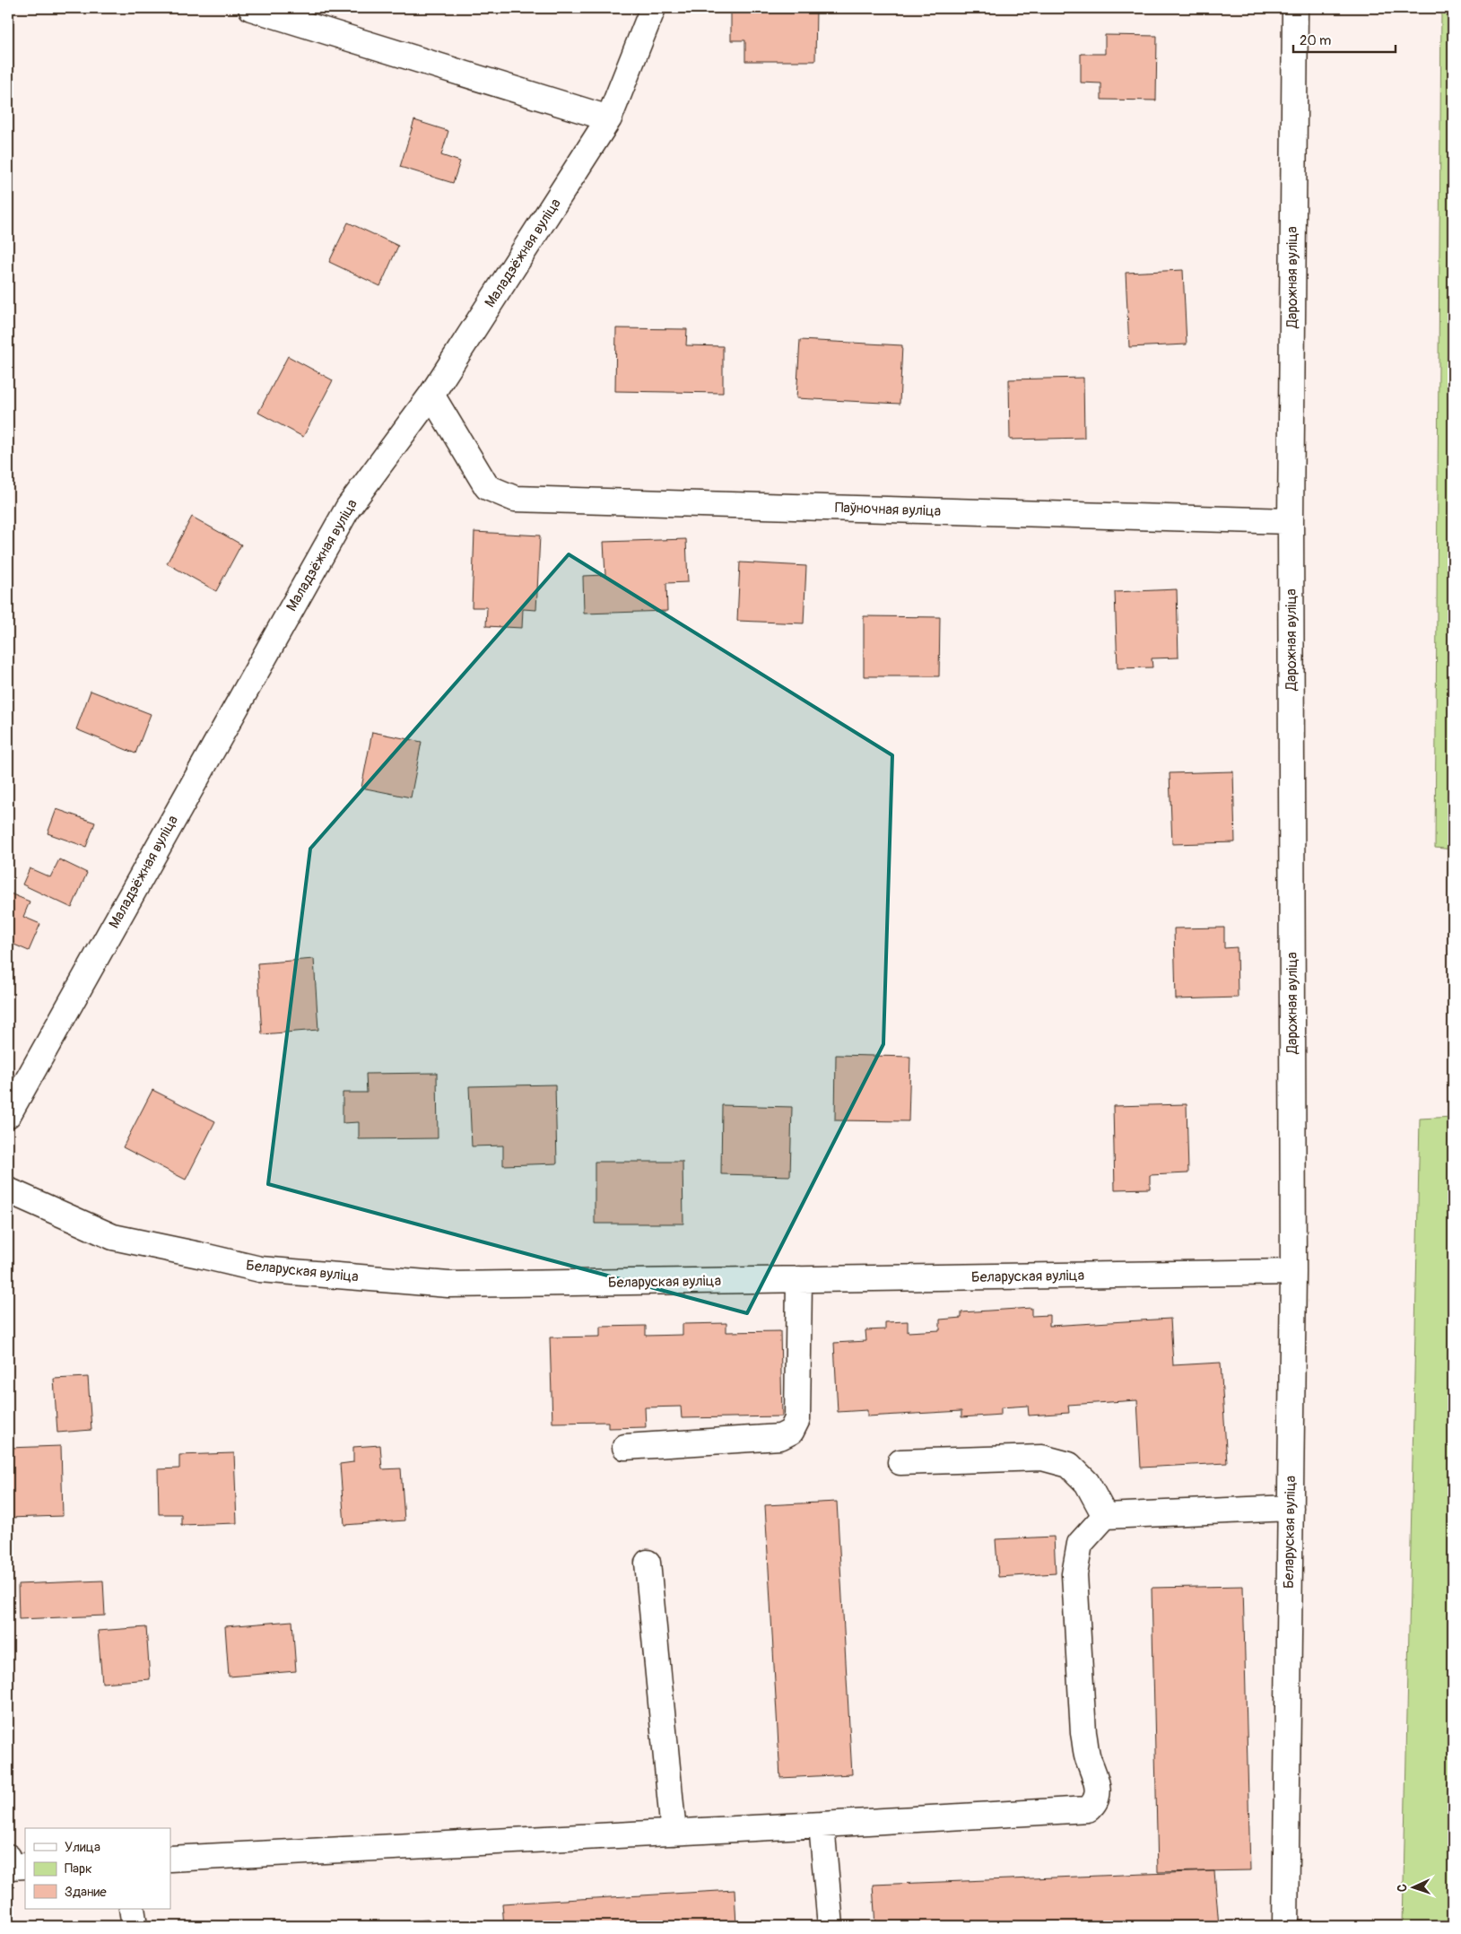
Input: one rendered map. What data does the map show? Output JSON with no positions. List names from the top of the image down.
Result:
{
  "streets": {
    "street": [
      "Маладзёжная вуліца",
      "Дарожная вуліца",
      "Паўночная вуліца",
      "Беларуская вуліца"
    ]
  },
  "crossings": [
    ["Маладзёжная вуліца", "Паўночная вуліца"],
    ["Дарожная вуліца", "Паўночная вуліца"],
    ["Дарожная вуліца", "Беларуская вуліца"]
  ],
  "legend": ["Улица", "Парк", "Здание"],
  "scale_bar": "20 m",
  "north": "left"
}
